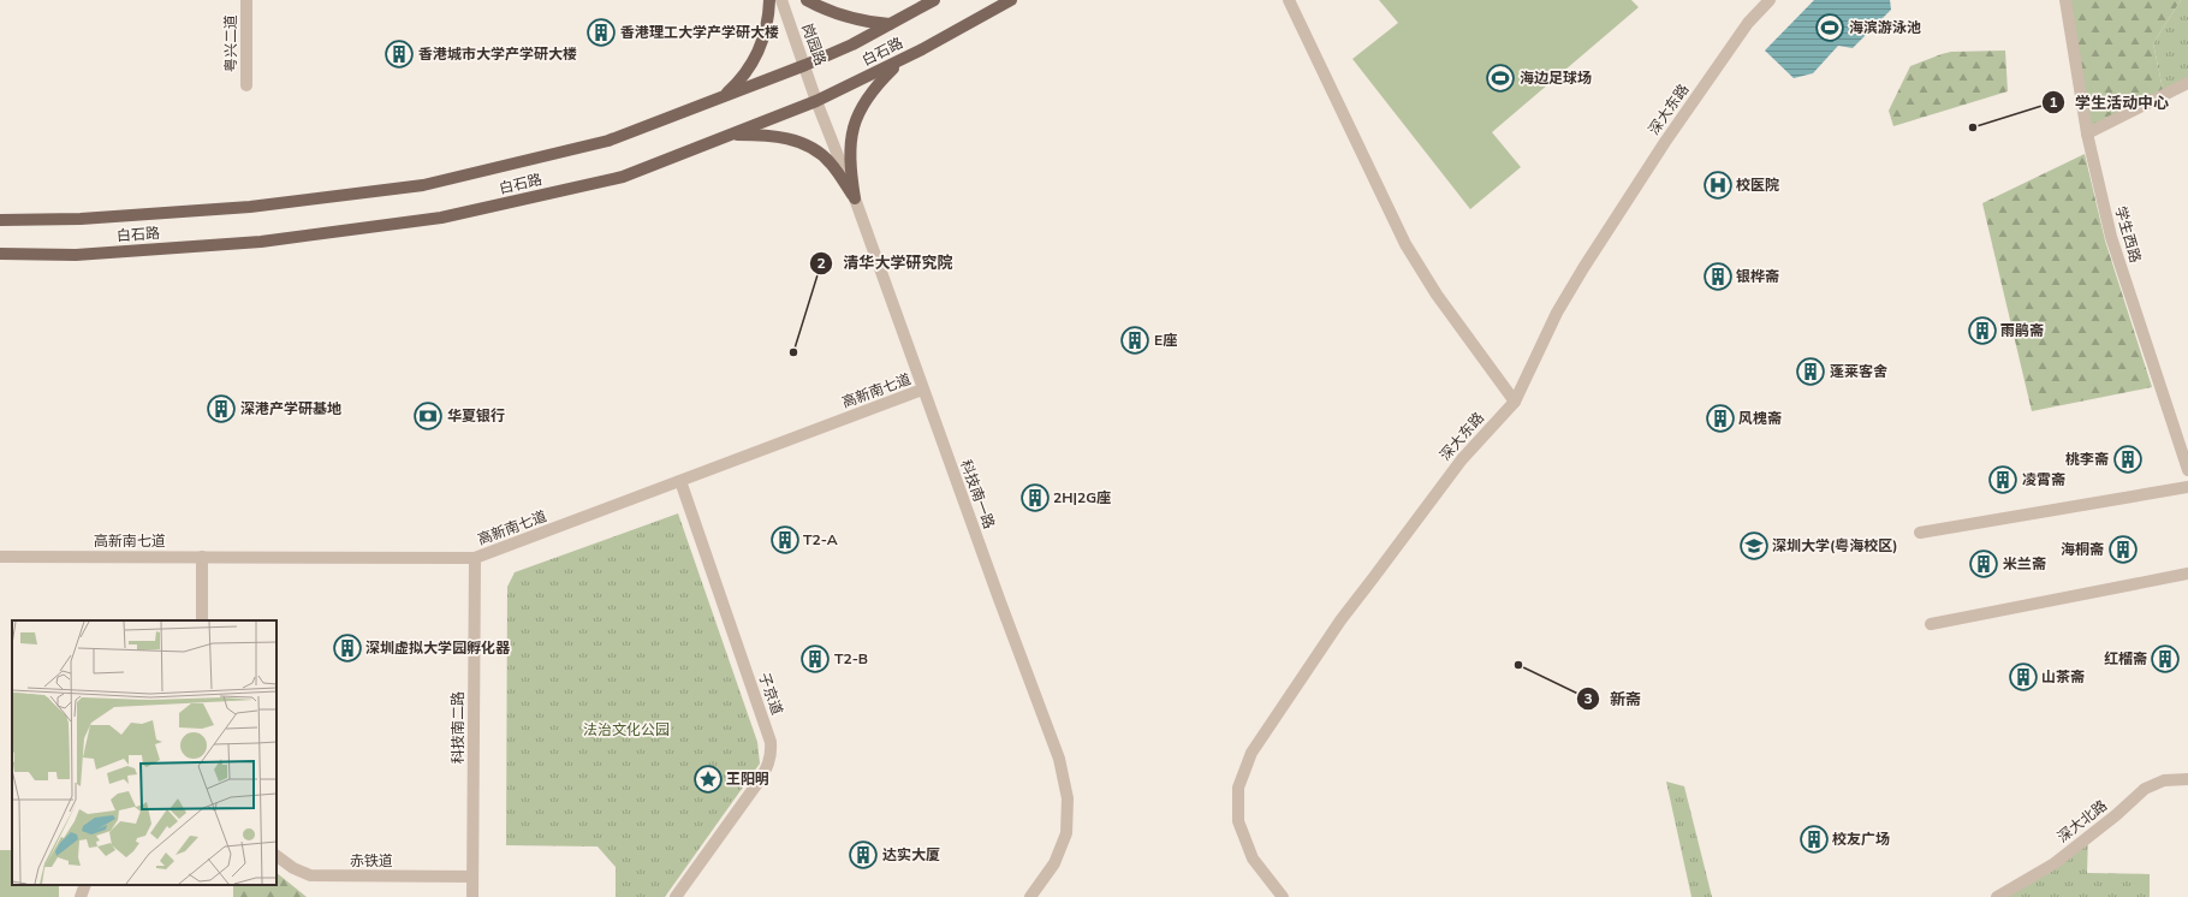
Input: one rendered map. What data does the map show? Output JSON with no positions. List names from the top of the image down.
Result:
{
  "streets": {
    "main road": ["白石路"],
    "street": [
      "粤兴二道",
      "岗园路",
      "深大东路",
      "学生西路",
      "高新南七道",
      "科技南一路",
      "子京道",
      "科技南二路",
      "深大北路",
      "赤铁道"
    ]
  },
  "crossings": [
    ["岗园路", "白石路"],
    ["岗园路", "科技南一路"],
    ["白石路", "科技南一路"],
    ["高新南七道", "科技南一路"],
    ["高新南七道", "子京道"],
    ["高新南七道", "科技南二路"],
    ["科技南二路", "赤铁道"]
  ],
  "parks": ["法治文化公园"],
  "places": {
    "sports": ["海滨游泳池", "海边足球场"],
    "building": [
      "香港理工大学产学研大楼",
      "香港城市大学产学研大楼",
      "银桦斋",
      "雨鹃斋",
      "E座",
      "蓬莱客舍",
      "深港产学研基地",
      "风槐斋",
      "桃李斋",
      "凌霄斋",
      "2H|2G座",
      "T2-A",
      "海桐斋",
      "米兰斋",
      "深圳虚拟大学园孵化器",
      "T2-B",
      "红榴斋",
      "山茶斋",
      "校友广场",
      "达实大厦"
    ],
    "other": ["学生活动中心", "清华大学研究院", "新斋"],
    "hospital": ["校医院"],
    "bank": ["华夏银行"],
    "school or university": ["深圳大学(粤海校区)"],
    "place": ["王阳明"]
  }
}
